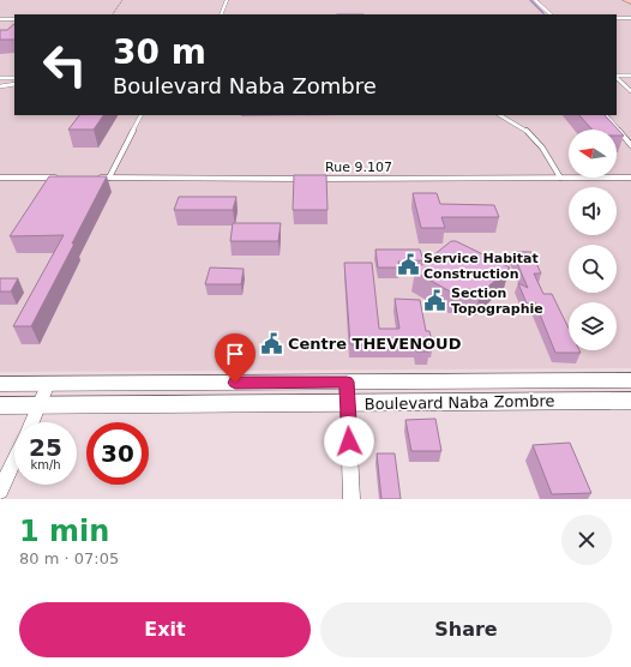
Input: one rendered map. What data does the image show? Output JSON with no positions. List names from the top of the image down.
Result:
{
  "streets": {
    "main road": ["Boulevard Naba Zombre"],
    "lane": ["Rue 9.107"]
  },
  "places": {
    "public building": ["Service Habitat Construction", "Section Topographie", "Centre THEVENOUD"]
  },
  "north": "left",
  "page": {
    "turn": ["30 m", "Boulevard Naba Zombre"],
    "speed": "25 km/h",
    "limit": "30",
    "heading": ["1 min", "80 m · 07:05"],
    "buttons": ["Exit", "Share"]
  }
}
